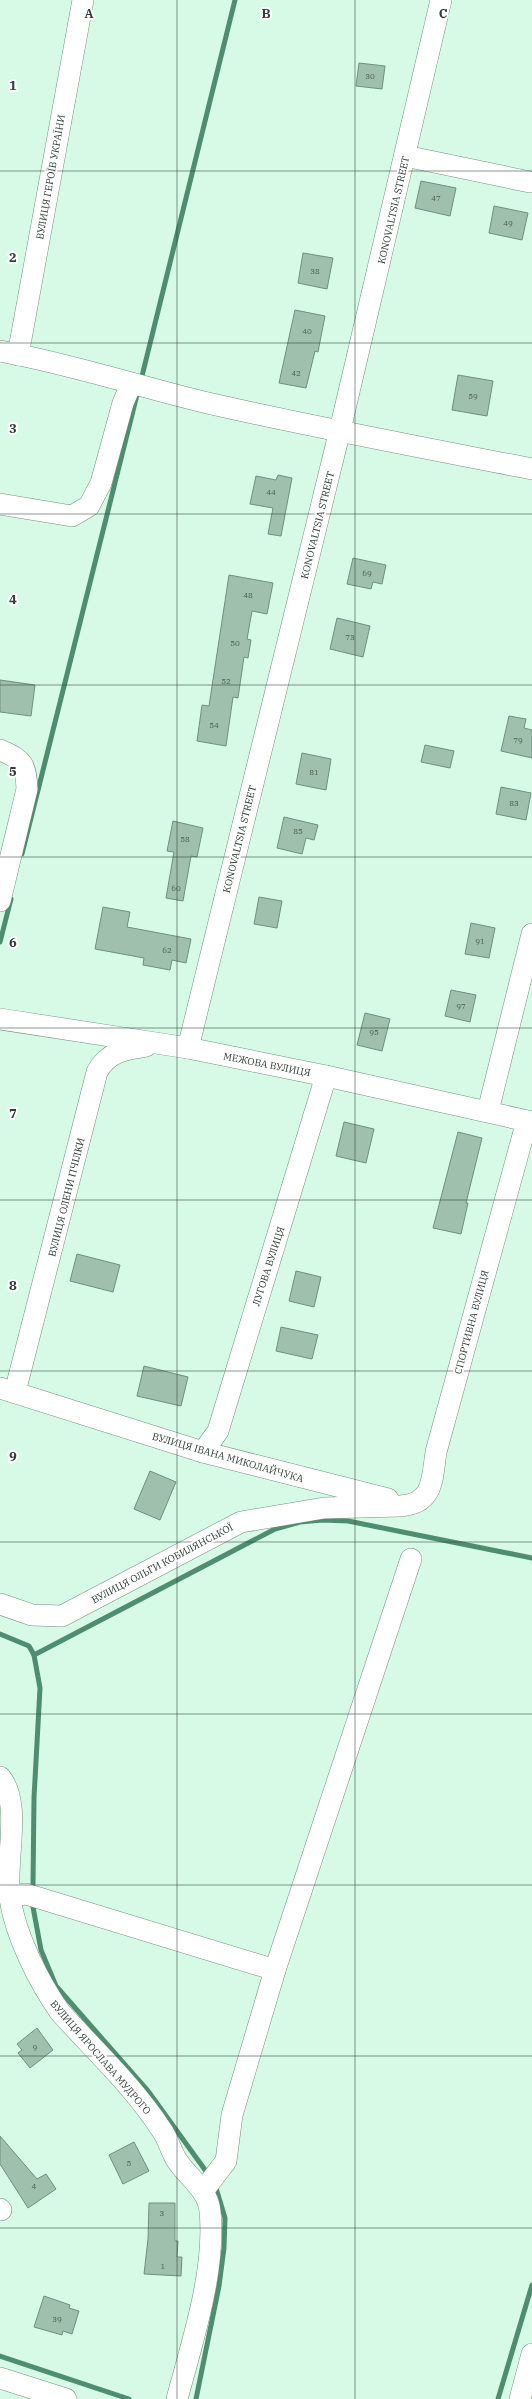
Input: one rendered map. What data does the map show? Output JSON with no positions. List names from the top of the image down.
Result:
{
  "streets": {
    "street": [
      "ВУЛИЦЯ ГЕРОЇВ УКРАЇНИ",
      "KONOVALTSIA STREET",
      "МЕЖОВА ВУЛИЦЯ",
      "ВУЛИЦЯ ОЛЕНИ ПЧІЛКИ",
      "ЛУГОВА ВУЛИЦЯ",
      "СПОРТИВНА ВУЛИЦЯ",
      "ВУЛИЦЯ ІВАНА МИКОЛАЙЧУКА",
      "ВУЛИЦЯ ОЛЬГИ КОБИЛЯНСЬКОЇ",
      "ВУЛИЦЯ ЯРОСЛАВА МУДРОГО"
    ]
  },
  "crossings": [
    ["KONOVALTSIA STREET", "МЕЖОВА ВУЛИЦЯ"],
    ["МЕЖОВА ВУЛИЦЯ", "ВУЛИЦЯ ОЛЕНИ ПЧІЛКИ"],
    ["МЕЖОВА ВУЛИЦЯ", "ЛУГОВА ВУЛИЦЯ"],
    ["МЕЖОВА ВУЛИЦЯ", "СПОРТИВНА ВУЛИЦЯ"],
    ["ВУЛИЦЯ ОЛЕНИ ПЧІЛКИ", "ВУЛИЦЯ ІВАНА МИКОЛАЙЧУКА"],
    ["ЛУГОВА ВУЛИЦЯ", "ВУЛИЦЯ ІВАНА МИКОЛАЙЧУКА"],
    ["СПОРТИВНА ВУЛИЦЯ", "ВУЛИЦЯ ІВАНА МИКОЛАЙЧУКА"],
    ["СПОРТИВНА ВУЛИЦЯ", "ВУЛИЦЯ ОЛЬГИ КОБИЛЯНСЬКОЇ"],
    ["ВУЛИЦЯ ІВАНА МИКОЛАЙЧУКА", "ВУЛИЦЯ ОЛЬГИ КОБИЛЯНСЬКОЇ"]
  ],
  "house_numbers": [
    "30",
    "47",
    "49",
    "38",
    "40",
    "42",
    "59",
    "44",
    "69",
    "48",
    "73",
    "50",
    "52",
    "54",
    "79",
    "81",
    "83",
    "85",
    "58",
    "60",
    "91",
    "62",
    "97",
    "95",
    "9",
    "5",
    "4",
    "3",
    "1",
    "39"
  ],
  "grid": {
    "columns": ["A", "B", "C"],
    "rows": [
      "1",
      "2",
      "3",
      "4",
      "5",
      "6",
      "7",
      "8",
      "9"
    ]
  }
}
